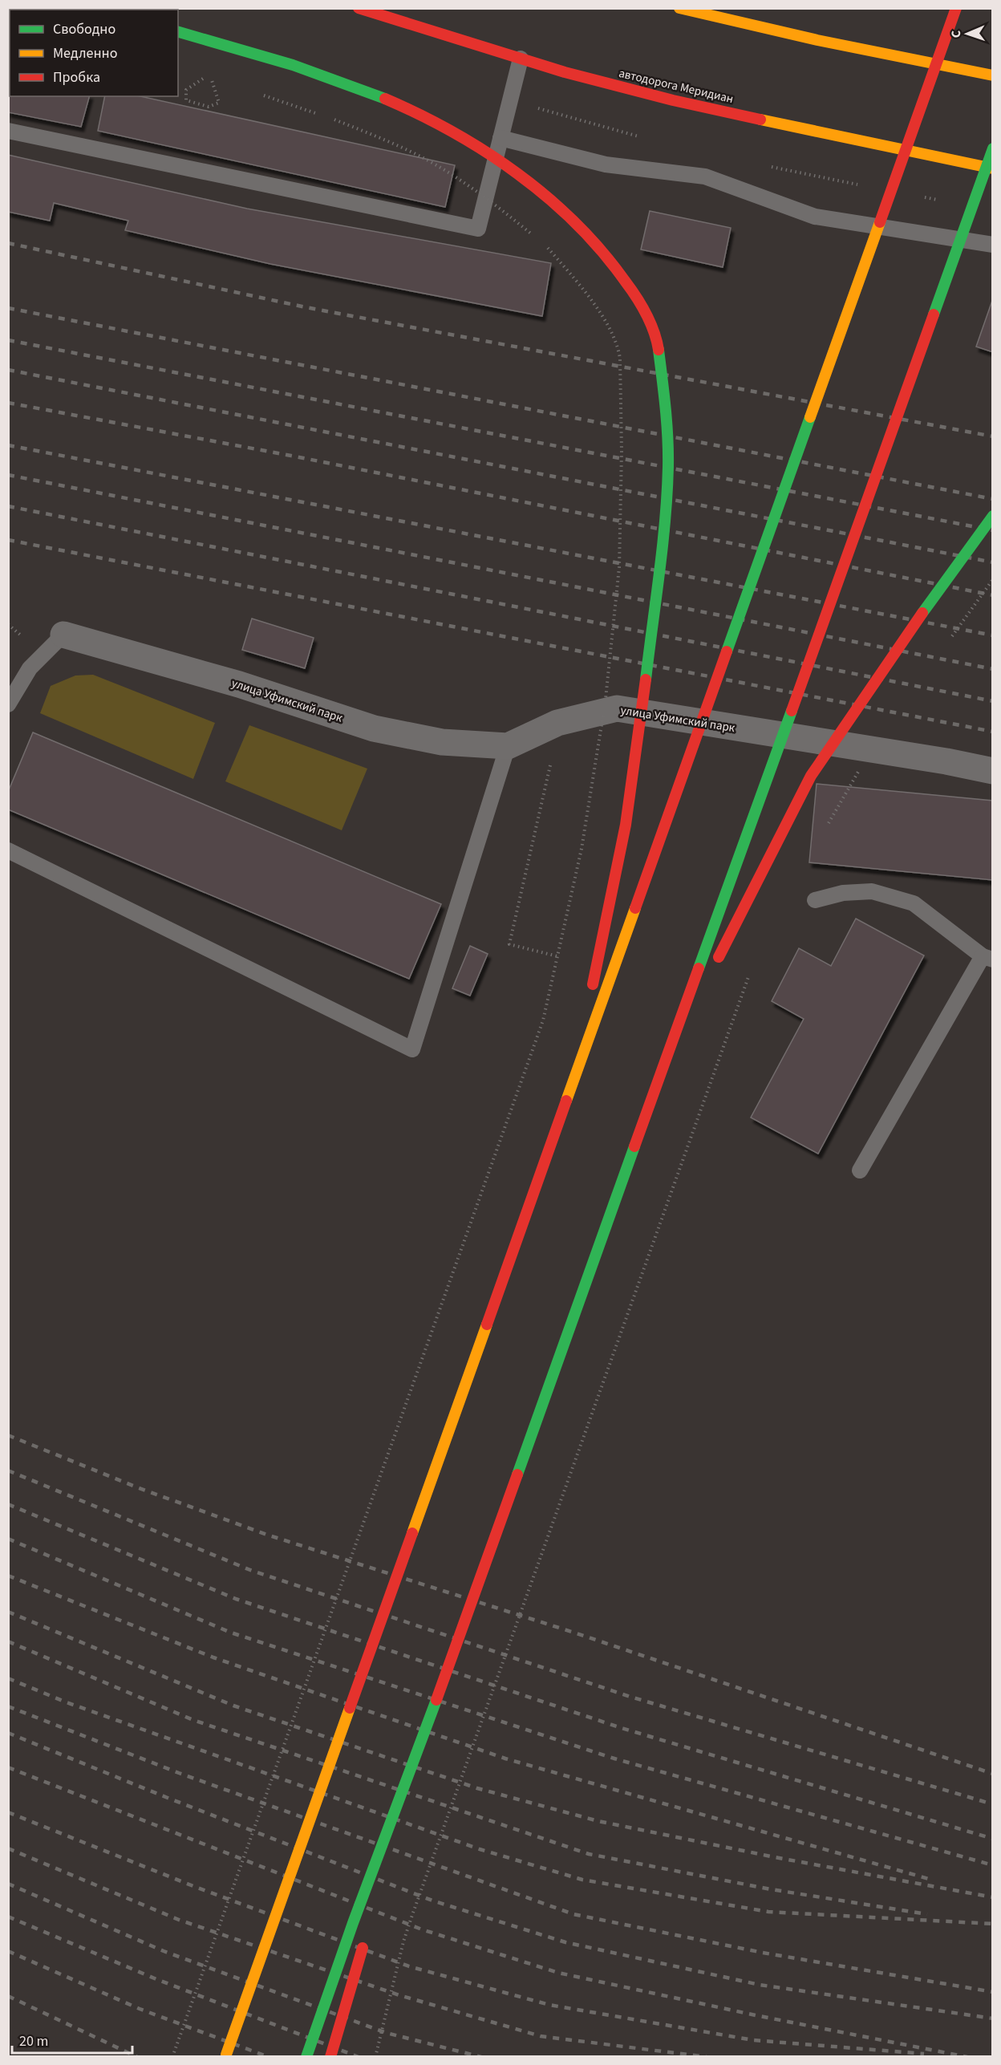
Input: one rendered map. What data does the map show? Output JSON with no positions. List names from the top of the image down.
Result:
{
  "streets": {
    "main road": ["автодорога Меридиан"],
    "street": ["улица Уфимский парк"]
  },
  "legend": ["Свободно", "Медленно", "Пробка"],
  "scale_bar": "20 m",
  "north": "left"
}
